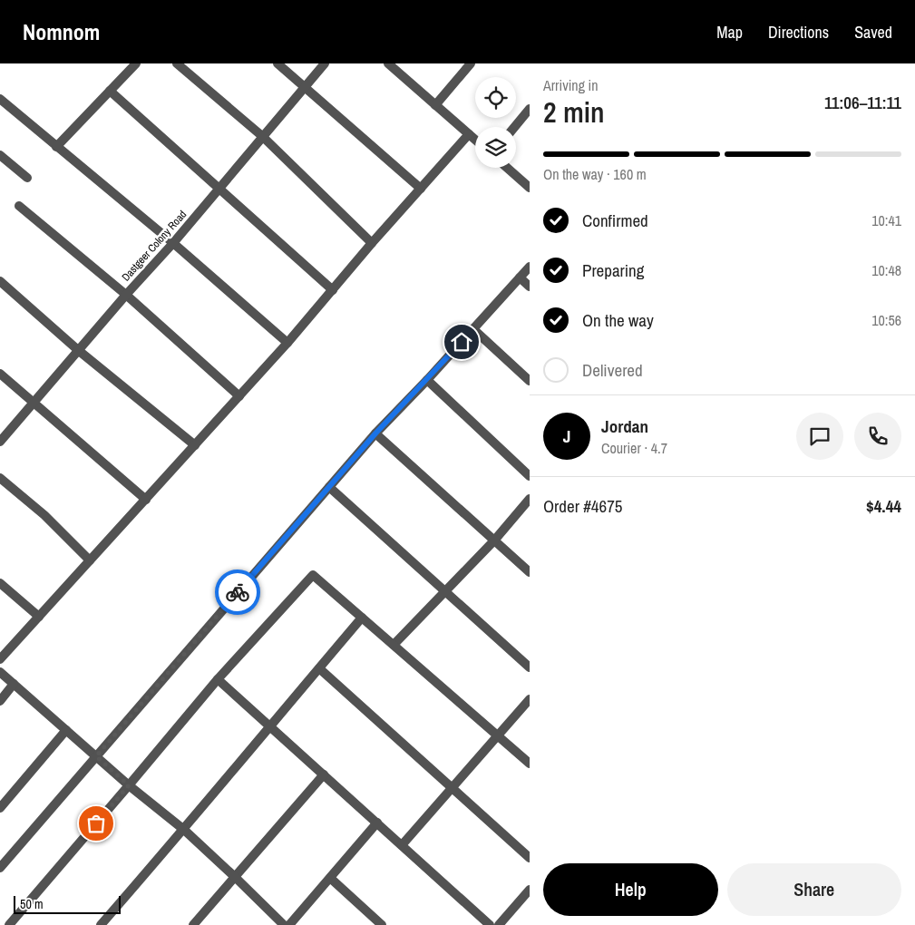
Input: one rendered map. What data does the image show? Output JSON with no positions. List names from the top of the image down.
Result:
{
  "streets": {
    "street": ["Dastgeer Colony Road"]
  },
  "scale_bar": "50 m",
  "page": {
    "header": "Nomnom",
    "nav": ["Map", "Directions", "Saved"],
    "heading": ["2 min", "Arriving in", "11:06–11:11"],
    "panel": [
      "Jordan",
      "Courier · 4.7",
      "Order #4675",
      "$4.44"
    ],
    "bar": "On the way · 160 m",
    "list": [
      ["Confirmed", "10:41"],
      ["Preparing", "10:48"],
      ["On the way", "10:56"],
      "Delivered"
    ],
    "round": "J",
    "buttons": ["Help", "Share"],
    "scale": "50 m"
  }
}
